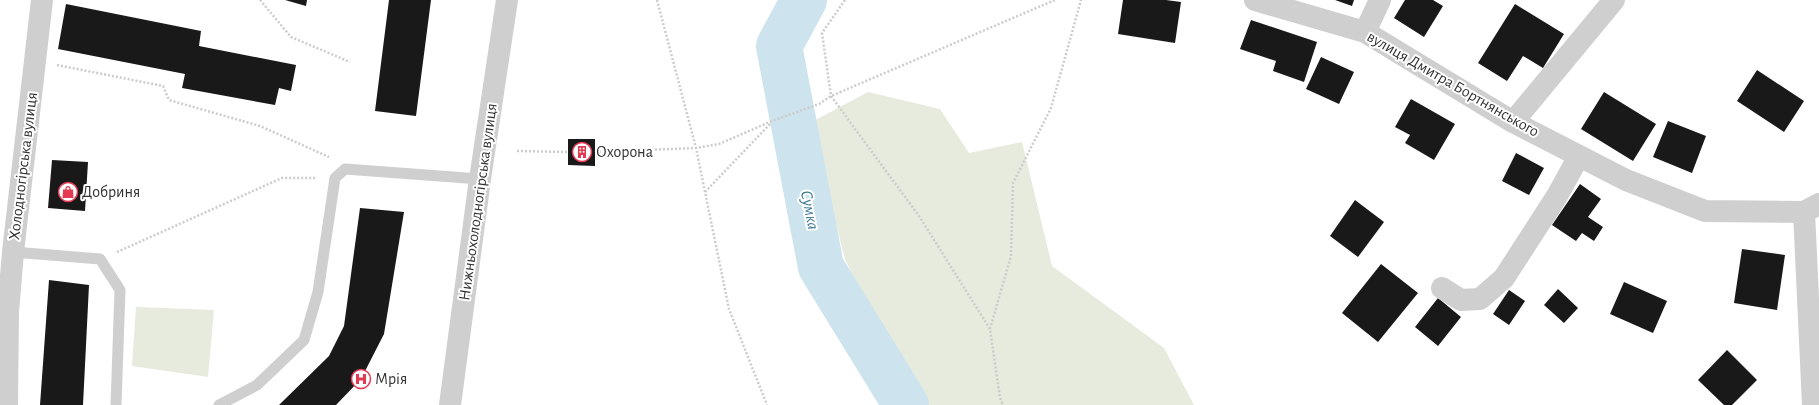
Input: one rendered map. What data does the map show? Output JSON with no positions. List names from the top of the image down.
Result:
{
  "streets": {
    "street": ["вулиця Дмитра Бортнянського", "Холодногірська вулиця", "Нижньохолодногірська вулиця"]
  },
  "water": ["Сумка"],
  "places": {
    "building": ["Охорона"],
    "shop": ["Добриня"],
    "hospital": ["Мрія"]
  }
}
